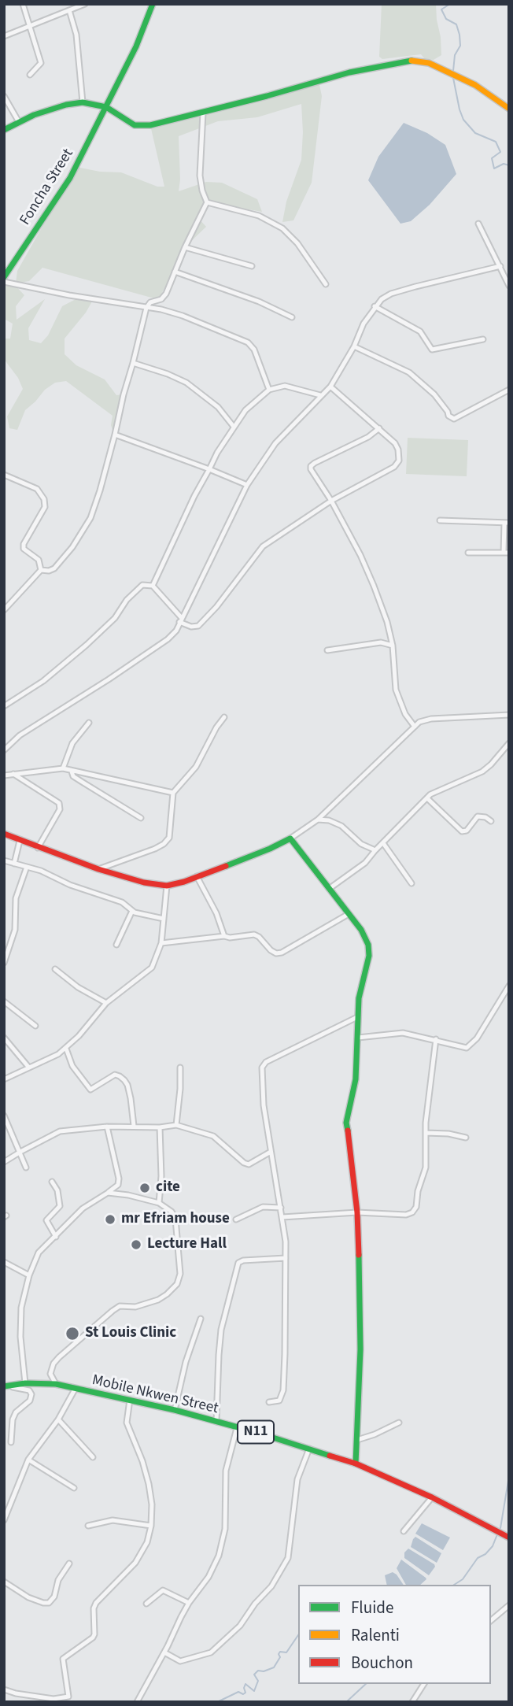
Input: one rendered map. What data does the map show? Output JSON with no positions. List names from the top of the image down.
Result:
{
  "streets": {
    "main road": ["Foncha Street", "Mobile Nkwen Street", "N11"]
  },
  "places": [
    "cite",
    "mr Efriam house",
    "Lecture Hall",
    "St Louis Clinic"
  ],
  "legend": ["Fluide", "Ralenti", "Bouchon"]
}
